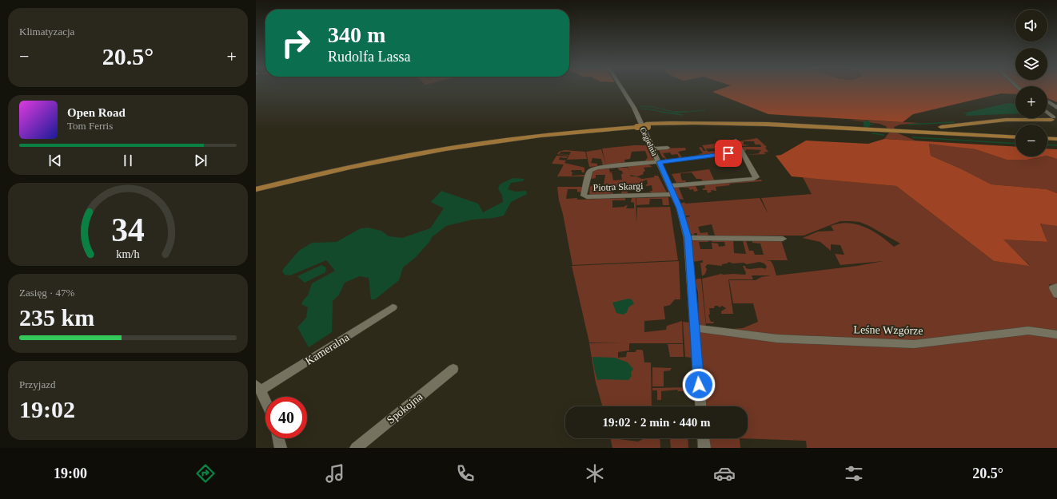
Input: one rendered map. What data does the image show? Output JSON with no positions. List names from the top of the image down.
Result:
{
  "streets": {
    "street": [
      "Cegielnia",
      "Piotra Skargi",
      "Leśne Wzgórze",
      "Kameralna",
      "Spokojna"
    ]
  },
  "crossings": [
    ["Cegielnia", "Piotra Skargi"],
    ["Cegielnia", "Leśne Wzgórze"]
  ],
  "page": {
    "tile": [
      "Klimatyzacja",
      ["Zasięg · 47%", "235 km"],
      ["Przyjazd", "19:02"]
    ],
    "map_buttons": ["+", "−"],
    "turn": ["340 m", "Rudolfa Lassa"],
    "heat": ["−", "20.5°", "+"],
    "song": ["Open Road", "Tom Ferris"],
    "limit": "40",
    "trip": "19:02 · 2 min · 440 m",
    "tabs": ["19:00", "20.5°"],
    "gauge": ["34", "km/h"]
  }
}
